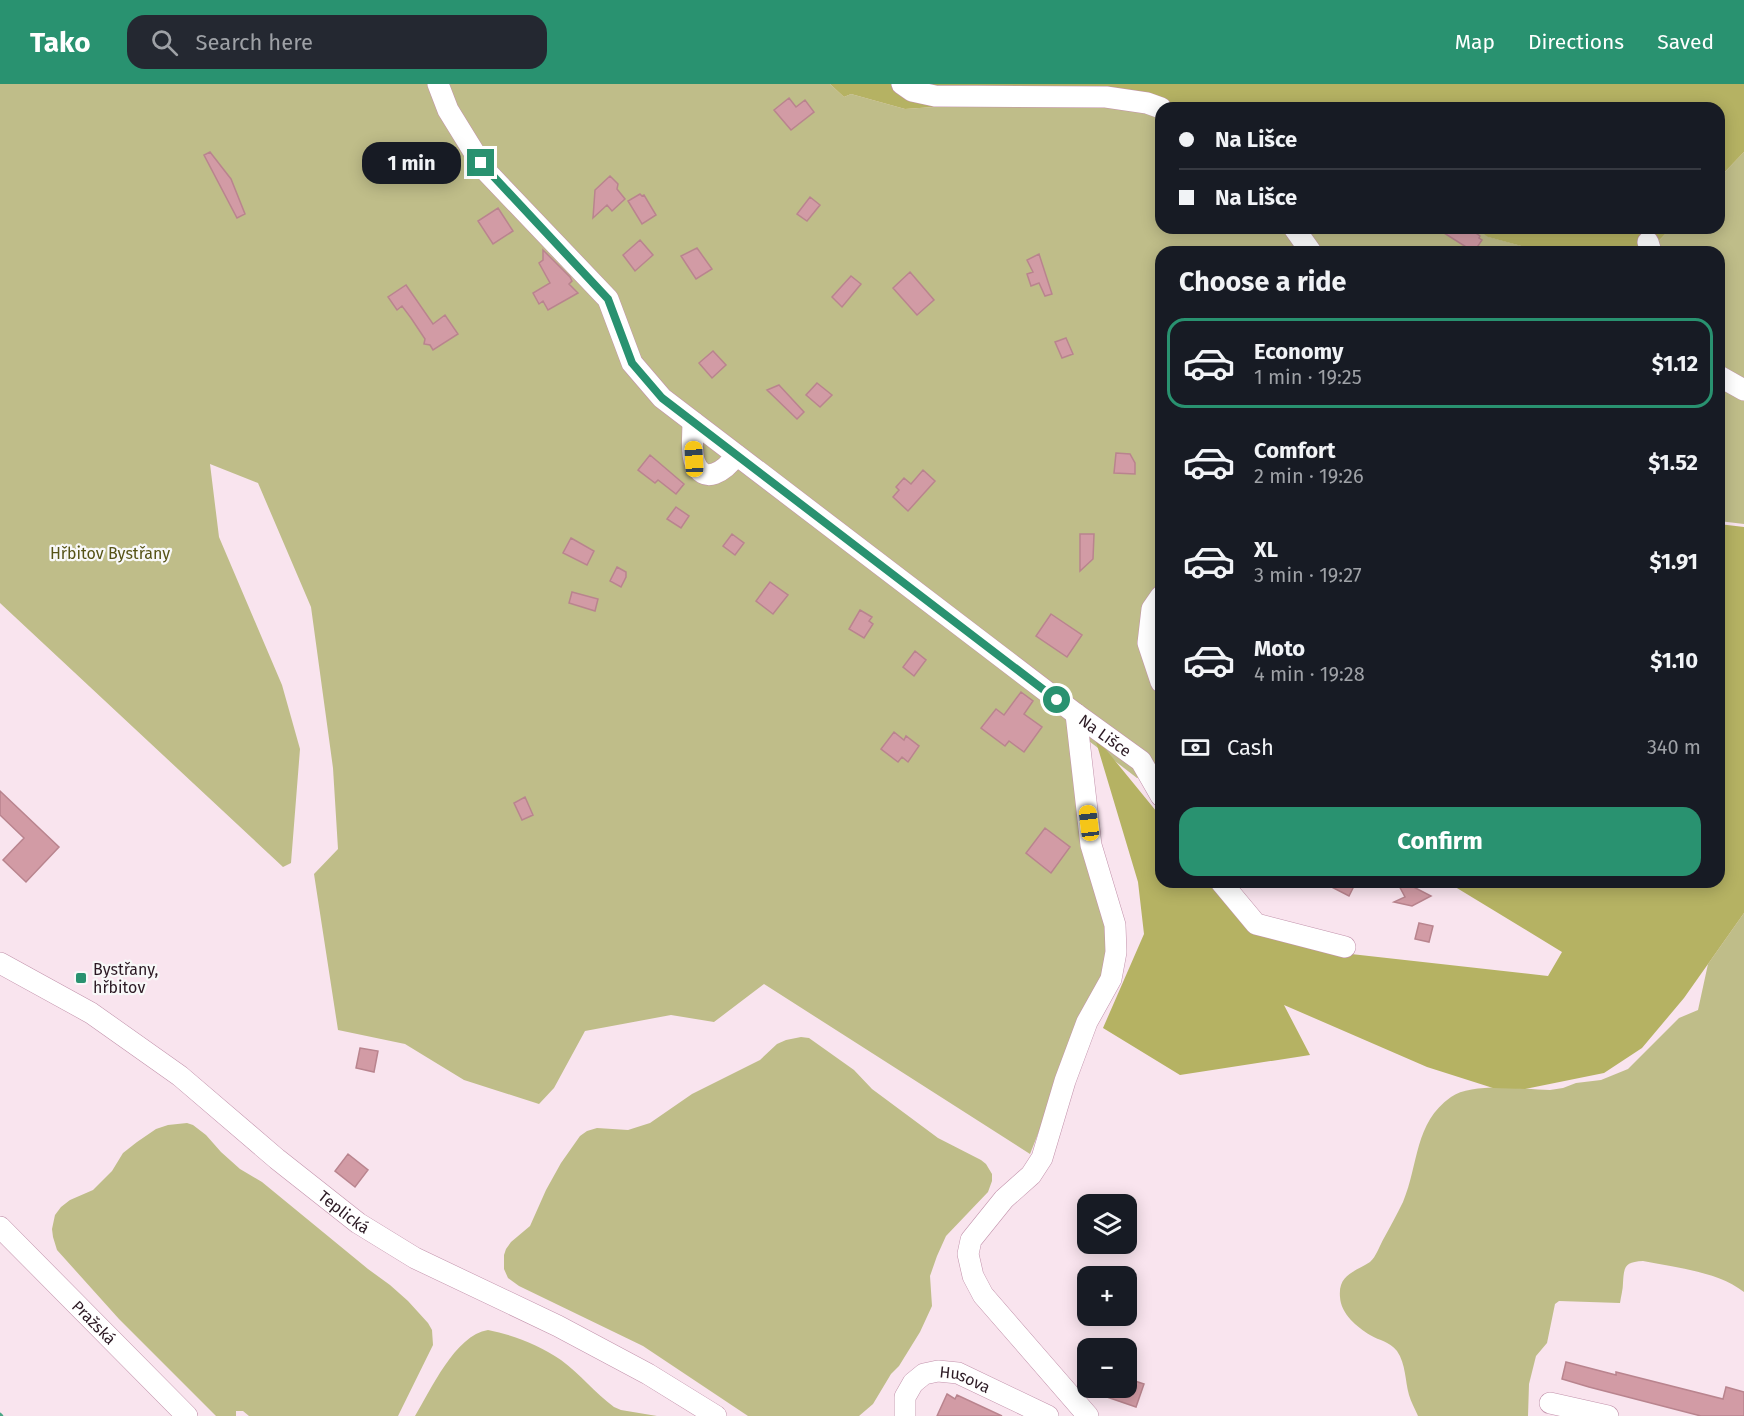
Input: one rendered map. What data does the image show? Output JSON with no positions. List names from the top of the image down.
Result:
{
  "streets": {
    "street": [
      "Na Lišce",
      "Teplická",
      "Pražská",
      "Husova"
    ]
  },
  "parks": ["Hřbitov Bystřany"],
  "places": {
    "transit": ["Bystřany, hřbitov"]
  },
  "page": {
    "header": "Tako",
    "search": "Search here",
    "nav": ["Map", "Directions", "Saved"],
    "banner": ["Na Lišce", "Na Lišce"],
    "bubble": "1 min",
    "heading": "Choose a ride",
    "list": [
      {
        "name": "Economy",
        "note": "1 min · 19:25",
        "value": "$1.12"
      },
      {
        "name": "Comfort",
        "note": "2 min · 19:26",
        "value": "$1.52"
      },
      {
        "name": "XL",
        "note": "3 min · 19:27",
        "value": "$1.91"
      },
      {
        "name": "Moto",
        "note": "4 min · 19:28",
        "value": "$1.10"
      }
    ],
    "pay": ["Cash", "340 m"],
    "buttons": "Confirm",
    "map_buttons": ["+", "−"]
  }
}
